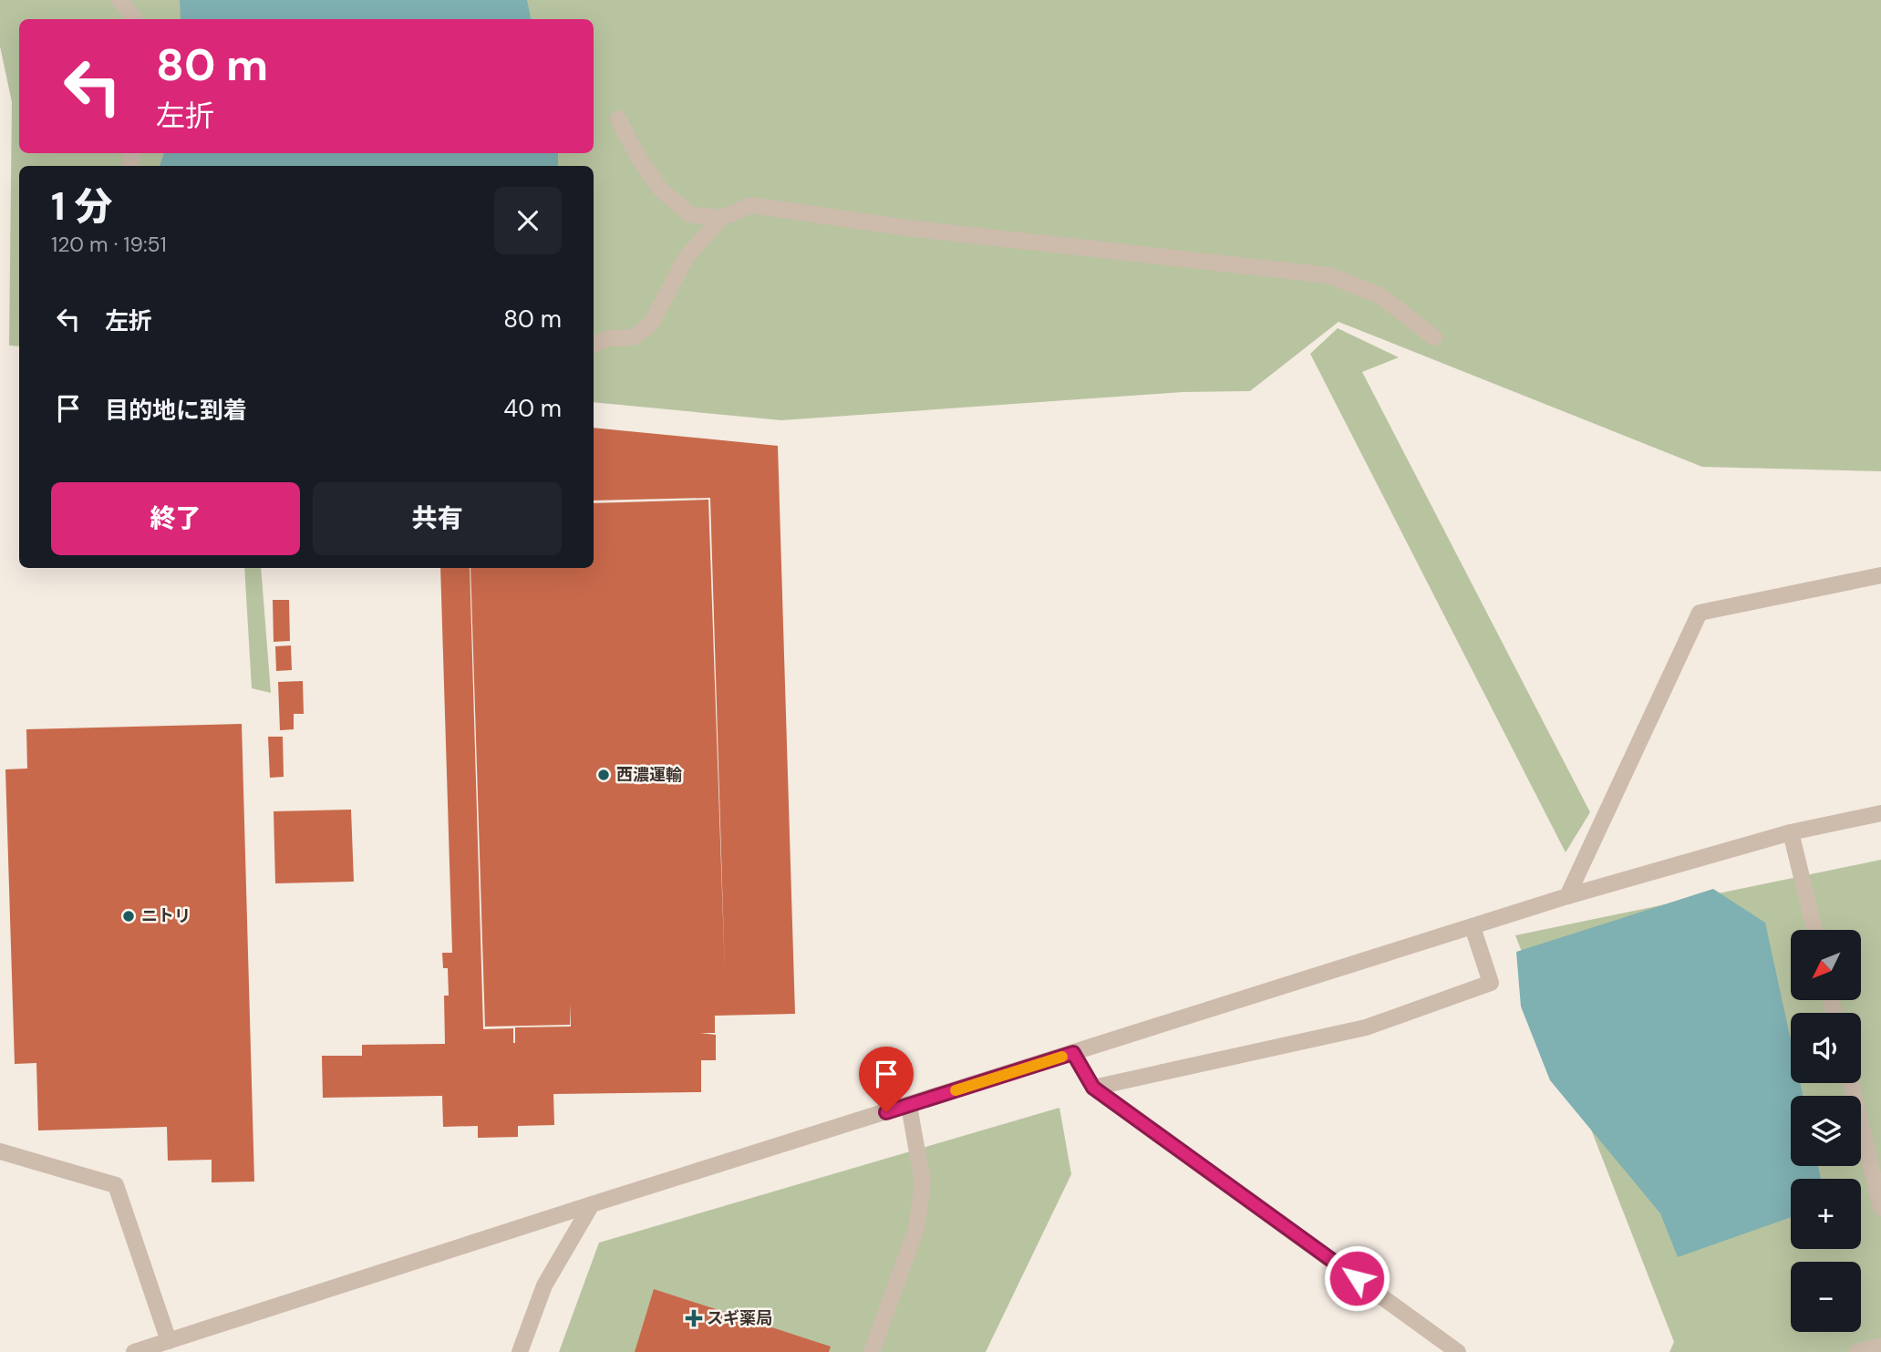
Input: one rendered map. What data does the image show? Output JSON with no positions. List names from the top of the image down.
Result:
{
  "places": {
    "other": ["西濃運輸", "ニトリ"],
    "health": ["スギ薬局"]
  },
  "north": "bottom left",
  "page": {
    "turn": ["80 m", "左折"],
    "heading": ["1 分", "120 m · 19:51"],
    "list": [
      {
        "name": "左折",
        "value": "80 m"
      },
      {
        "name": "目的地に到着",
        "value": "40 m"
      }
    ],
    "buttons": ["終了", "共有"],
    "map_buttons": ["+", "−"]
  }
}
